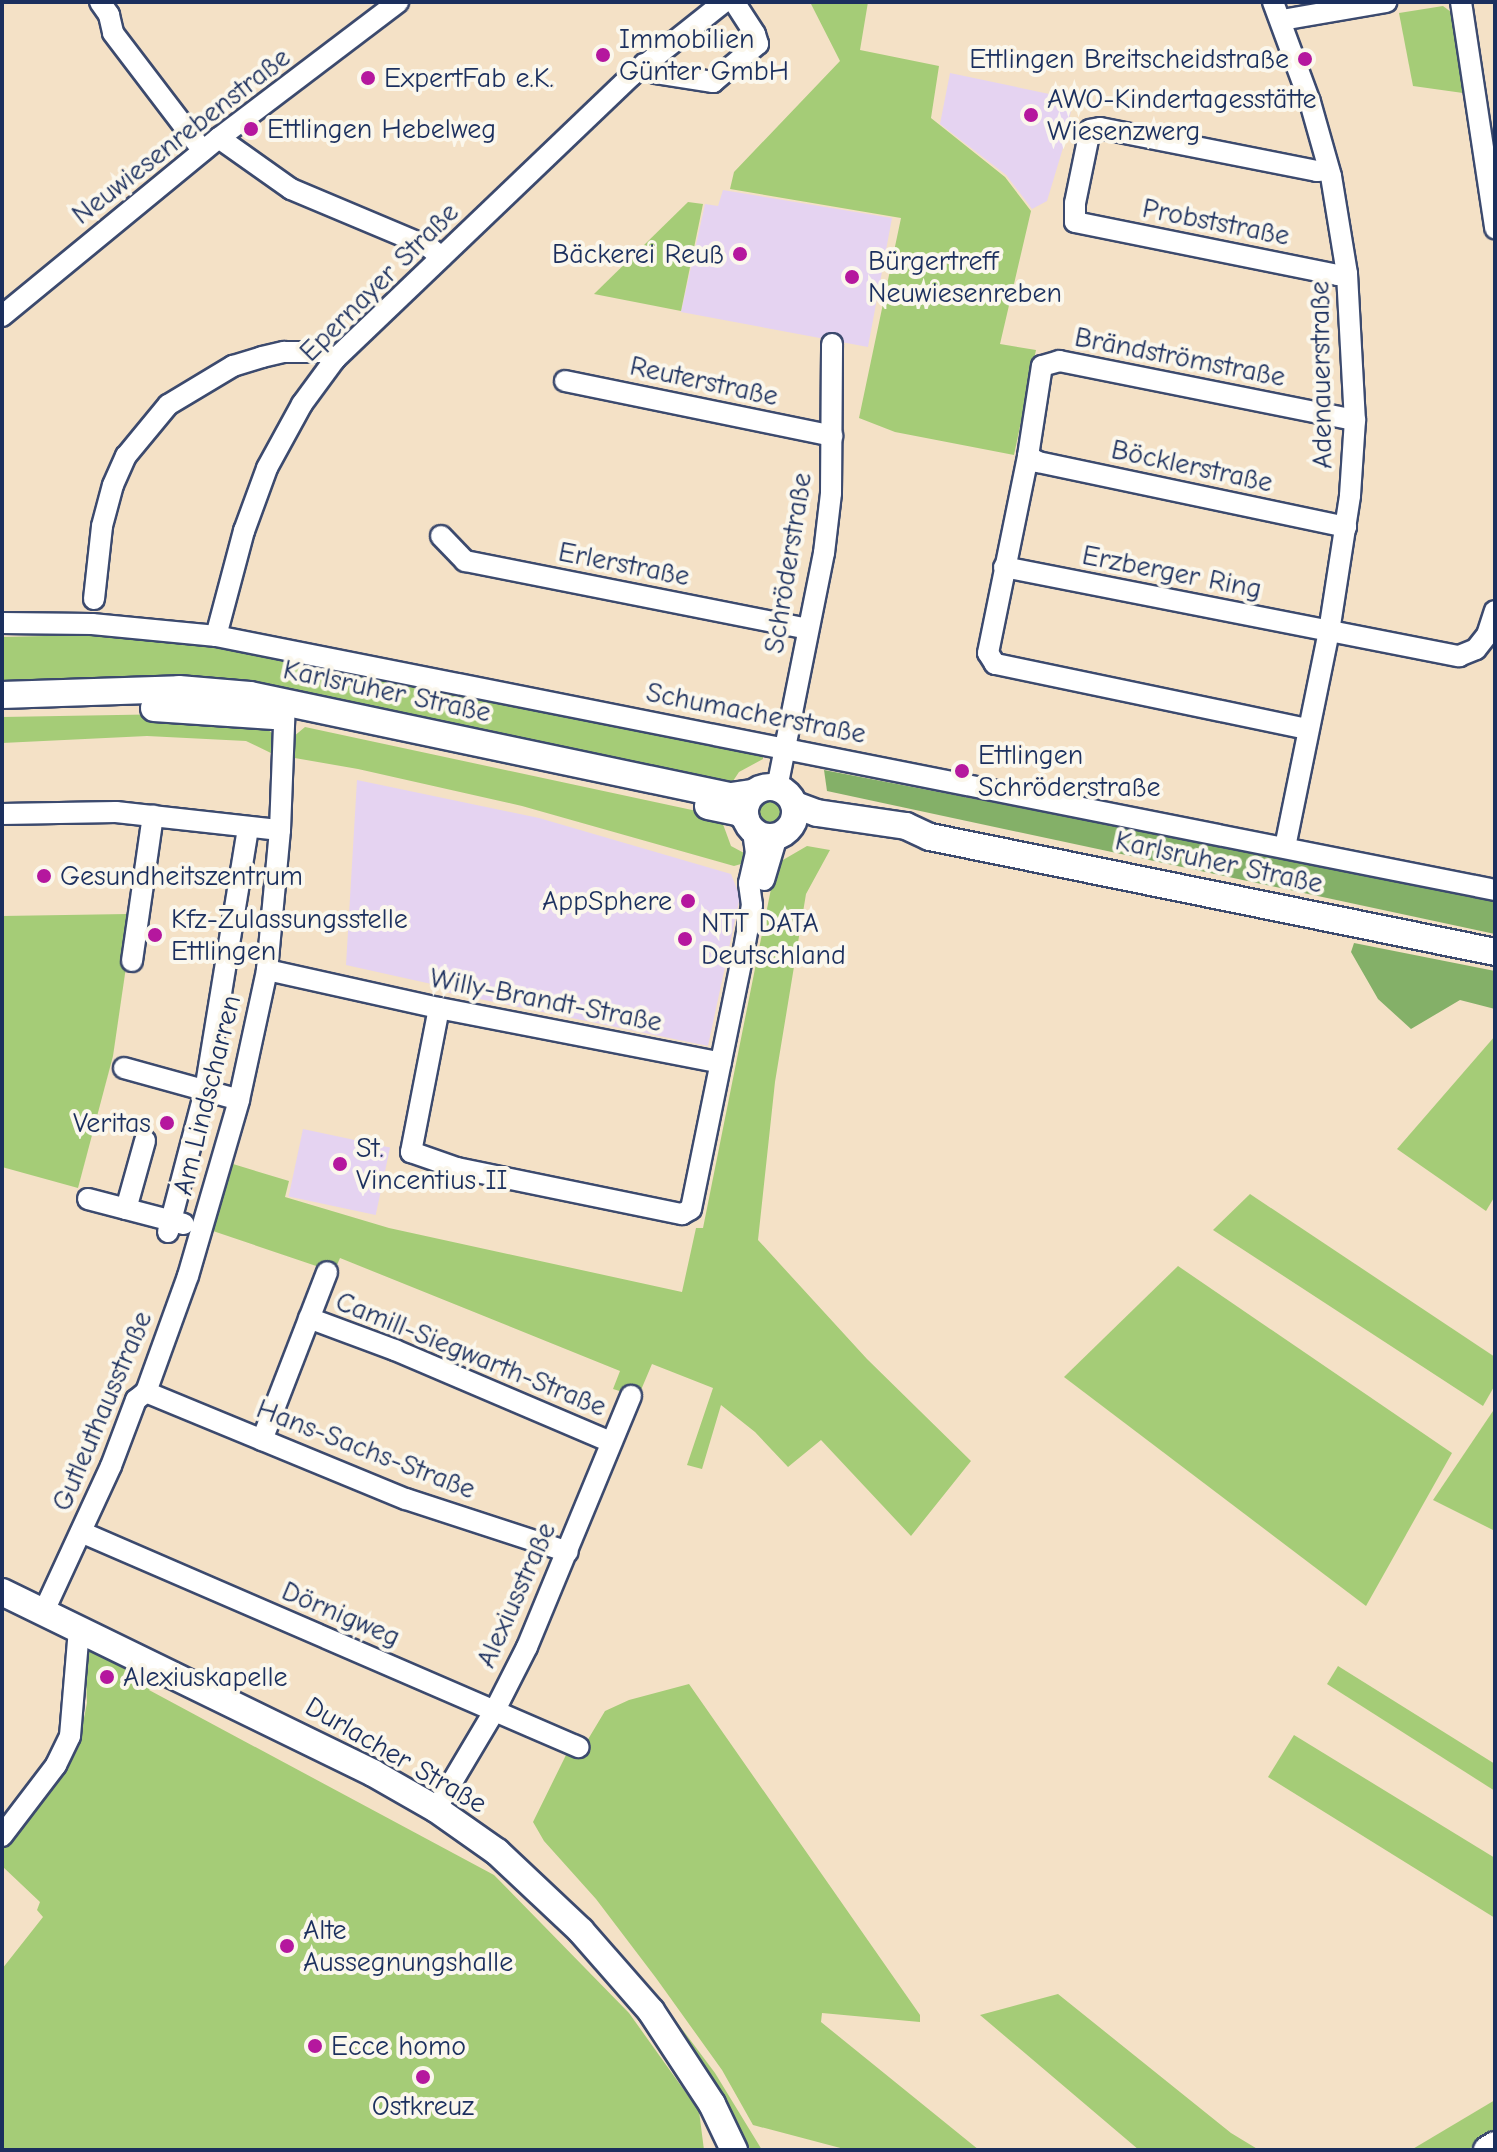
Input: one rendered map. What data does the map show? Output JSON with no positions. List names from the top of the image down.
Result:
{
  "streets": {
    "main road": ["Karlsruher Straße", "Durlacher Straße"],
    "street": [
      "Neuwiesenrebenstraße",
      "Probststraße",
      "Epernayer Straße",
      "Brändströmstraße",
      "Adenauerstraße",
      "Reuterstraße",
      "Böcklerstraße",
      "Schröderstraße",
      "Erlerstraße",
      "Erzberger Ring",
      "Schumacherstraße",
      "Willy-Brandt-Straße",
      "Am Lindscharren",
      "Camill-Siegwarth-Straße",
      "Gutleuthausstraße",
      "Hans-Sachs-Straße",
      "Alexiusstraße",
      "Dörnigweg"
    ]
  },
  "crossings": [
    ["Probststraße", "Adenauerstraße"],
    ["Epernayer Straße", "Schumacherstraße"],
    ["Brändströmstraße", "Adenauerstraße"],
    ["Brändströmstraße", "Böcklerstraße"],
    ["Adenauerstraße", "Böcklerstraße"],
    ["Adenauerstraße", "Erzberger Ring"],
    ["Adenauerstraße", "Schumacherstraße"],
    ["Reuterstraße", "Schröderstraße"],
    ["Schröderstraße", "Erlerstraße"],
    ["Schröderstraße", "Karlsruher Straße"],
    ["Schröderstraße", "Schumacherstraße"],
    ["Schröderstraße", "Willy-Brandt-Straße"],
    ["Karlsruher Straße", "Am Lindscharren"],
    ["Willy-Brandt-Straße", "Am Lindscharren"],
    ["Am Lindscharren", "Gutleuthausstraße"],
    ["Camill-Siegwarth-Straße", "Hans-Sachs-Straße"],
    ["Camill-Siegwarth-Straße", "Alexiusstraße"],
    ["Gutleuthausstraße", "Hans-Sachs-Straße"],
    ["Gutleuthausstraße", "Dörnigweg"],
    ["Gutleuthausstraße", "Durlacher Straße"],
    ["Hans-Sachs-Straße", "Alexiusstraße"],
    ["Alexiusstraße", "Dörnigweg"],
    ["Alexiusstraße", "Durlacher Straße"]
  ],
  "places": [
    "Immobilien Günter GmbH",
    "Ettlingen Breitscheidstraße",
    "ExpertFab e.K.",
    "AWO-Kindertagesstätte Wiesenzwerg",
    "Ettlingen Hebelweg",
    "Bäckerei Reuß",
    "Bürgertreff Neuwiesenreben",
    "Ettlingen Schröderstraße",
    "Gesundheitszentrum",
    "AppSphere",
    "Kfz-Zulassungsstelle Ettlingen",
    "NTT DATA Deutschland",
    "Veritas",
    "St. Vincentius II",
    "Alexiuskapelle",
    "Alte Aussegnungshalle",
    "Ecce homo",
    "Ostkreuz"
  ]
}
